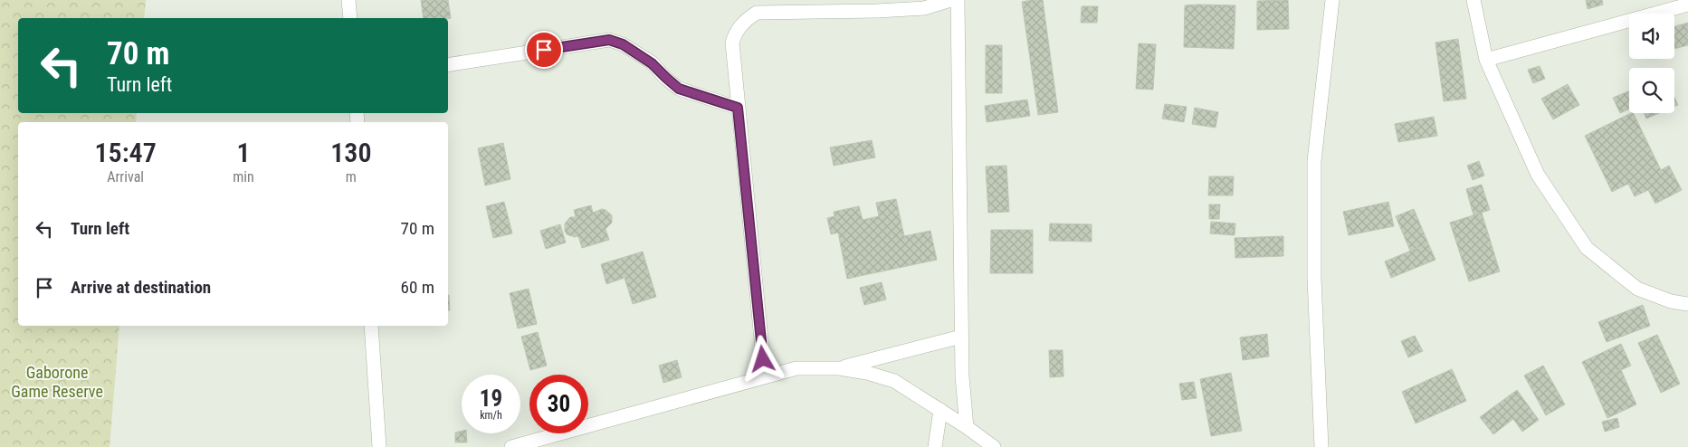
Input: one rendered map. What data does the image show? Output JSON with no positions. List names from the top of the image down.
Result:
{
  "parks": ["Gaborone Game Reserve"],
  "page": {
    "turn": ["70 m", "Turn left"],
    "eta": [
      "15:47",
      "Arrival",
      "1",
      "min",
      "130",
      "m"
    ],
    "list": [
      {
        "name": "Turn left",
        "value": "70 m"
      },
      {
        "name": "Arrive at destination",
        "value": "60 m"
      }
    ],
    "speed": "19 km/h",
    "limit": "30"
  }
}
